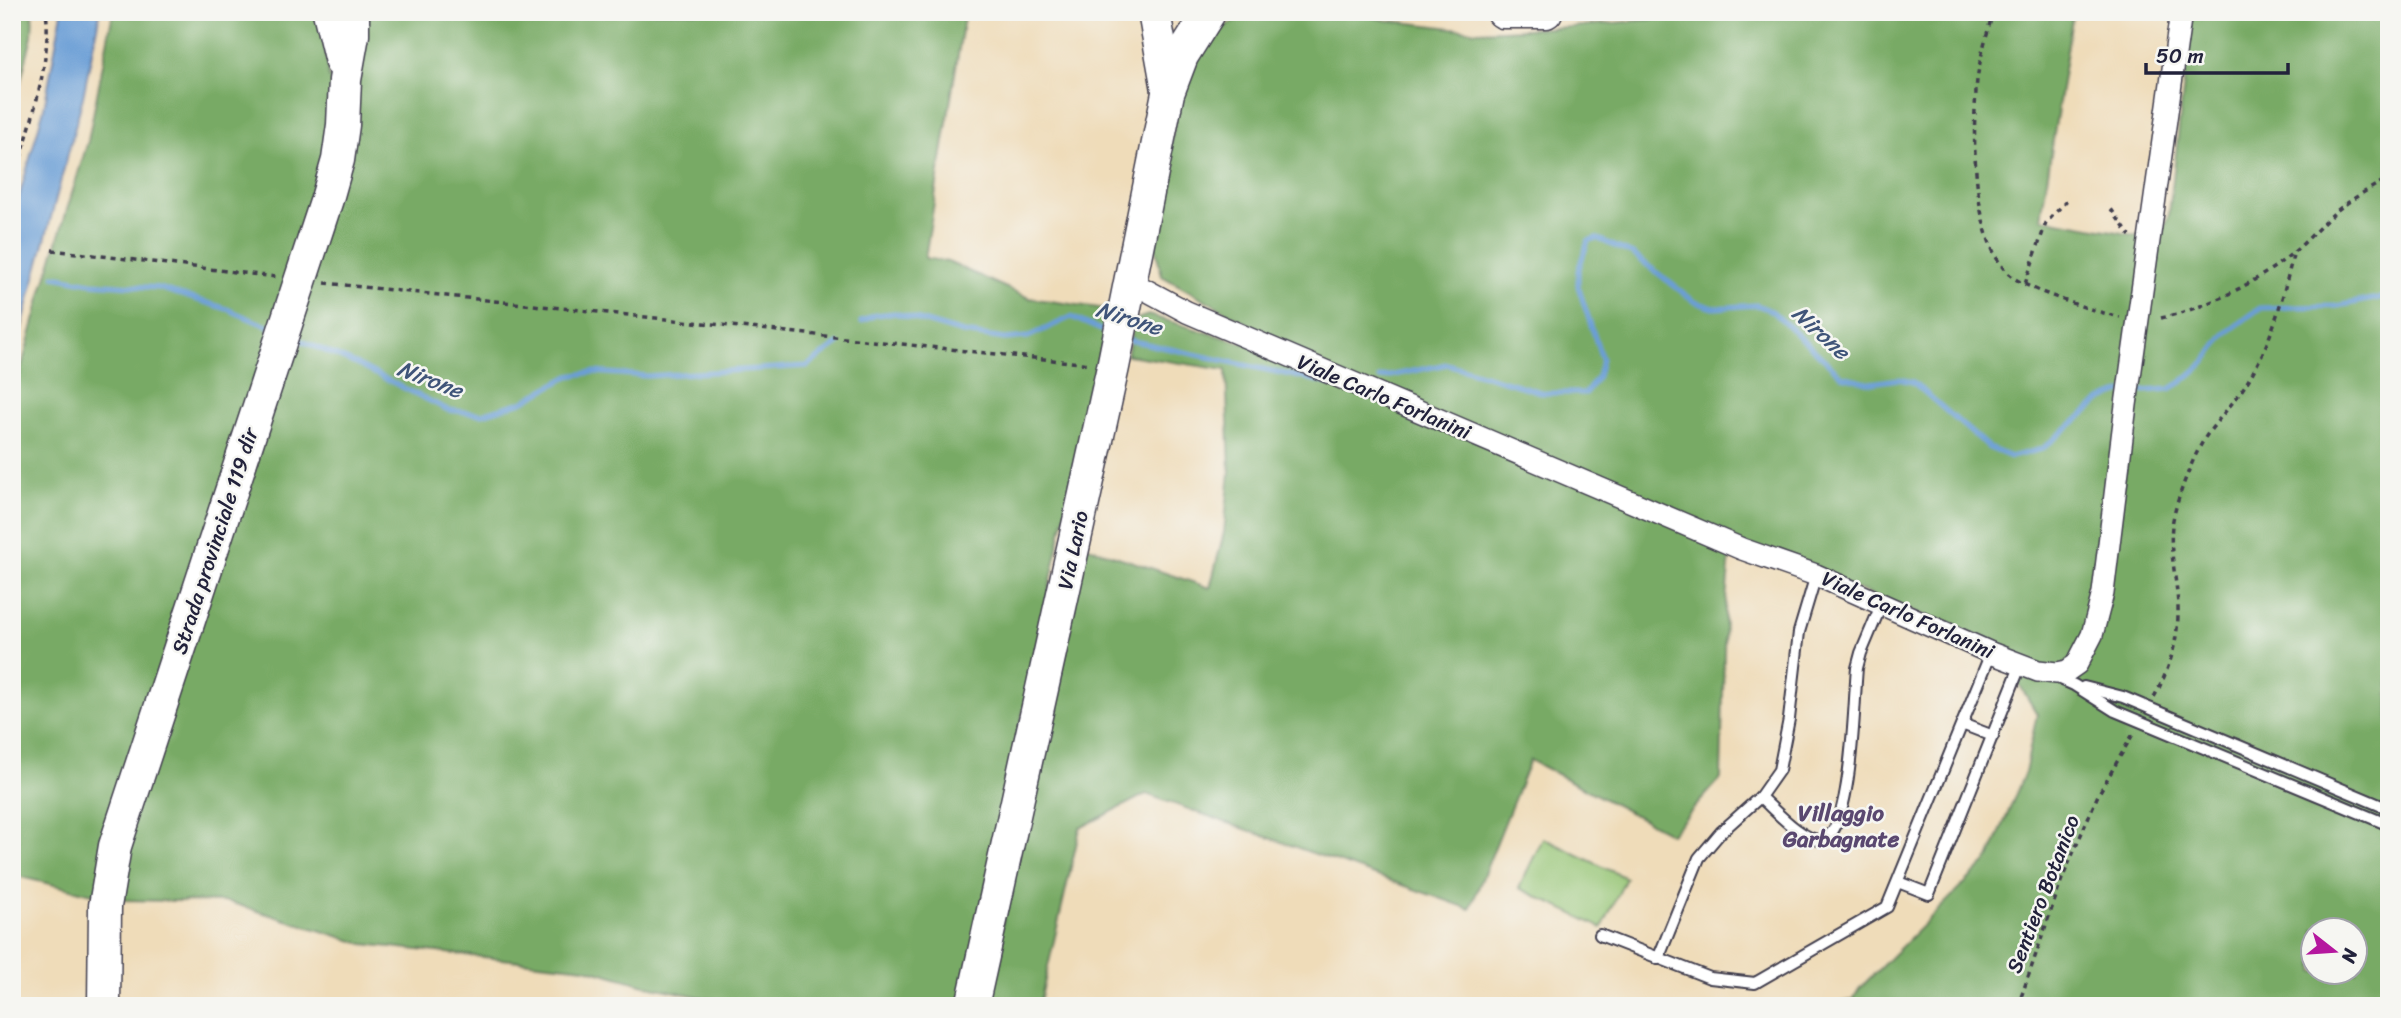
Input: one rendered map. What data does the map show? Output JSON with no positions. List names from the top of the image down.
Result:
{
  "streets": {
    "street": ["Viale Carlo Forlanini", "Strada provinciale 119 dir", "Via Lario"],
    "path": ["Sentiero Botanico"]
  },
  "crossings": [
    ["Viale Carlo Forlanini", "Via Lario"]
  ],
  "districts": ["Villaggio Garbagnate"],
  "water": ["Nirone"],
  "scale_bar": "50 m",
  "north": "right"
}
